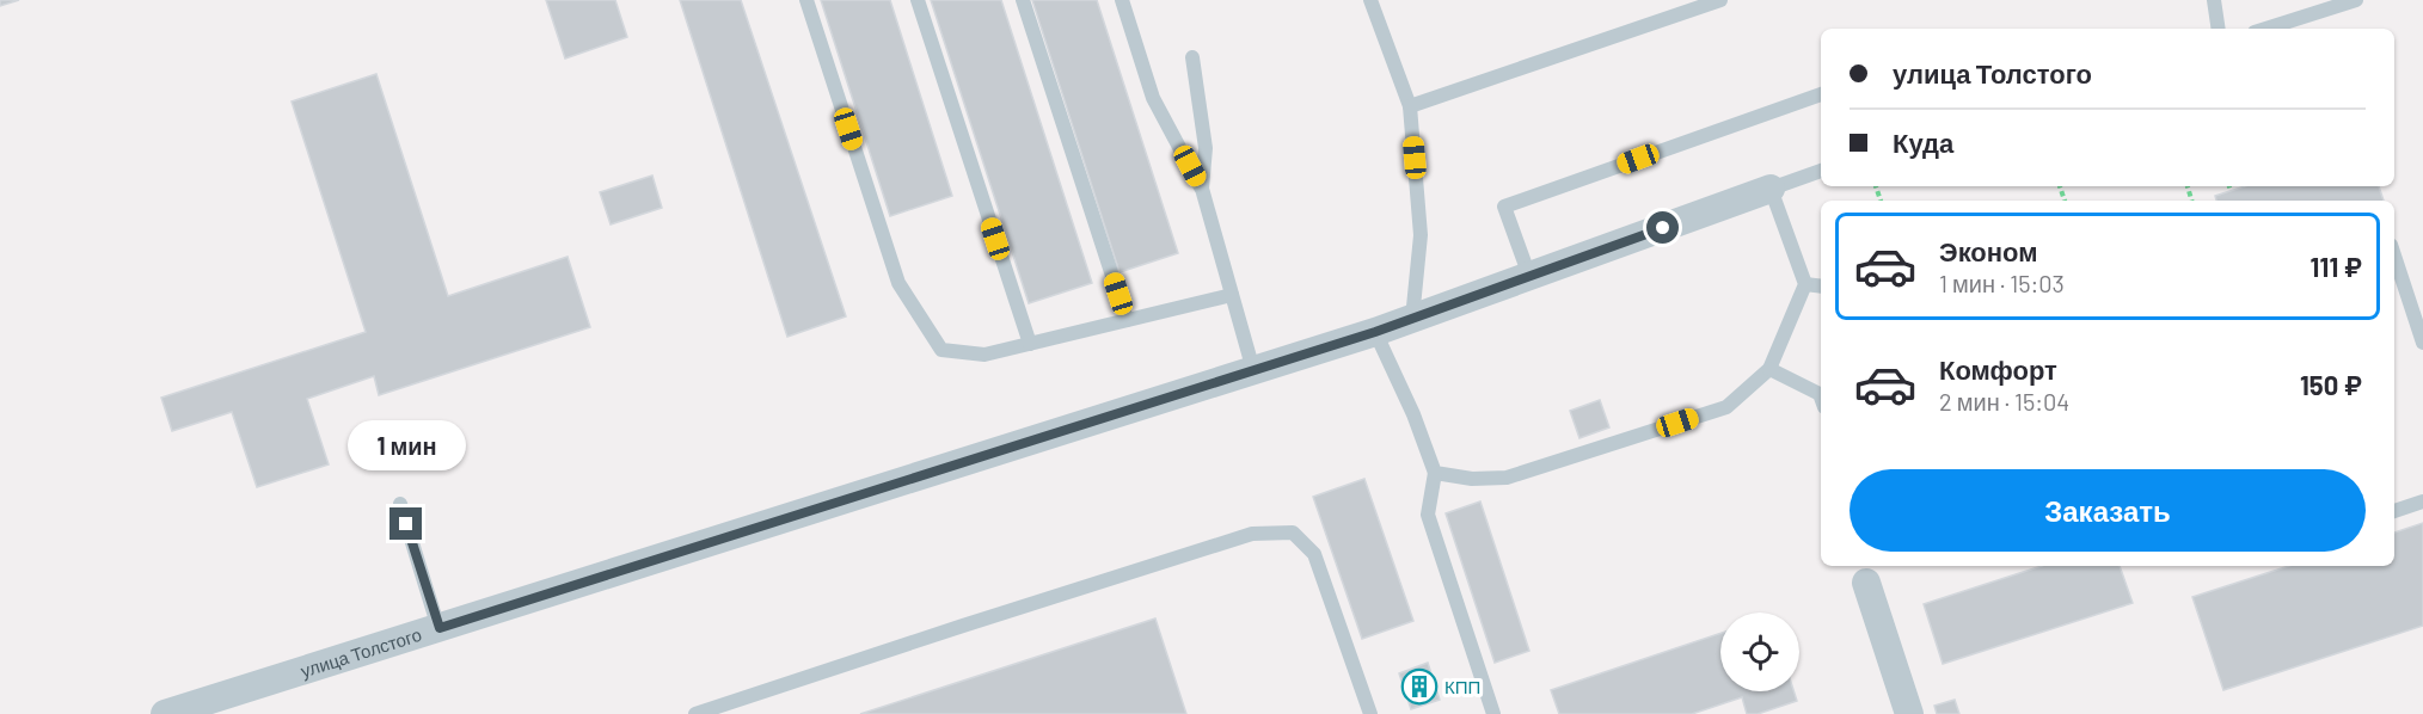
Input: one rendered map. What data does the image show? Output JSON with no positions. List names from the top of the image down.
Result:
{
  "streets": {
    "street": ["улица Толстого"]
  },
  "places": {
    "building": ["КПП"]
  },
  "page": {
    "banner": ["улица Толстого", "Куда"],
    "list": [
      {
        "name": "Эконом",
        "note": "1 мин · 15:03",
        "value": "111 ₽"
      },
      {
        "name": "Комфорт",
        "note": "2 мин · 15:04",
        "value": "150 ₽"
      }
    ],
    "bubble": "1 мин",
    "buttons": "Заказать"
  }
}
